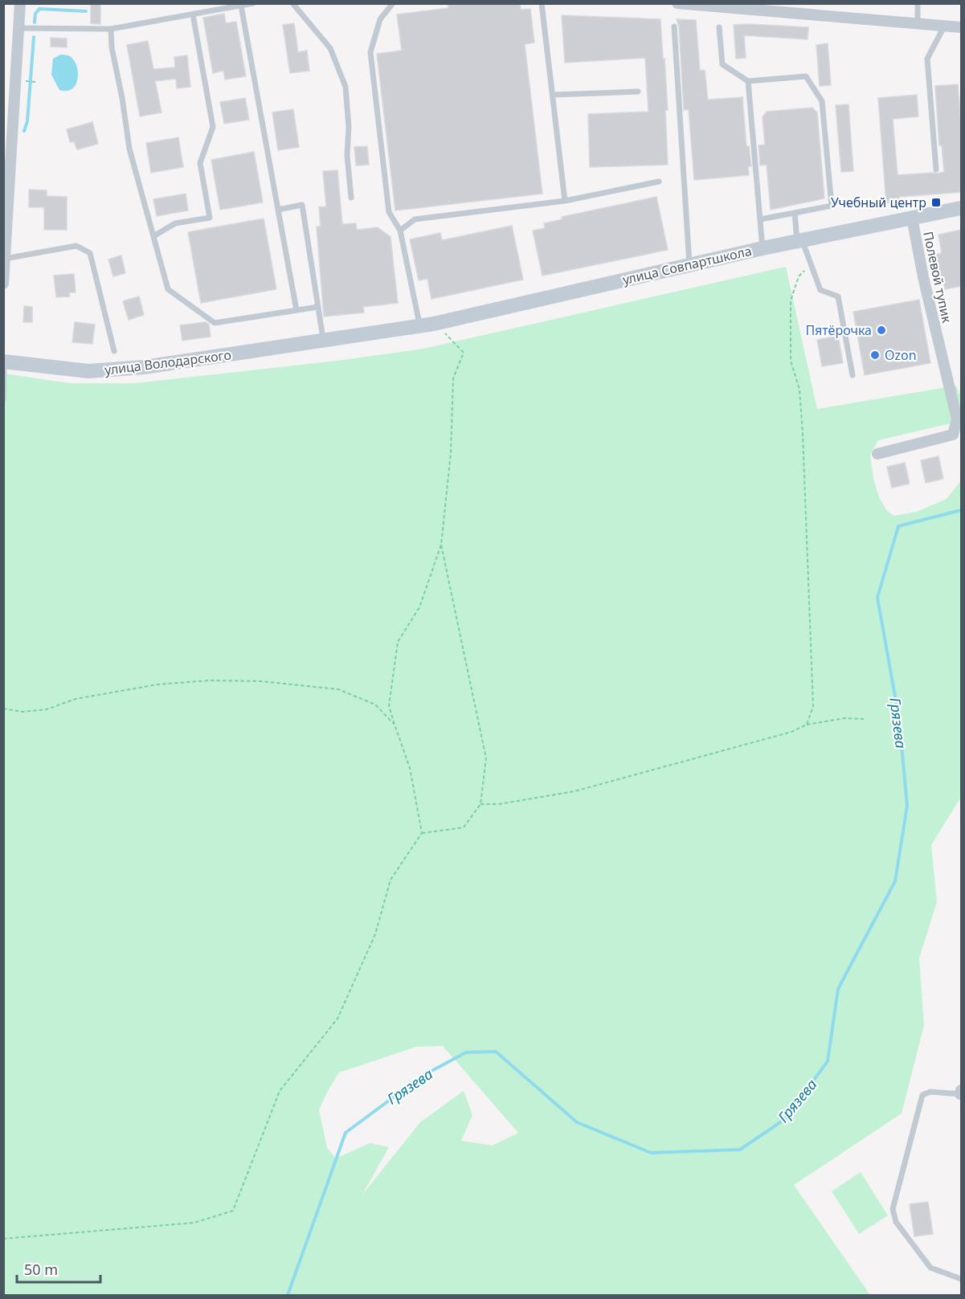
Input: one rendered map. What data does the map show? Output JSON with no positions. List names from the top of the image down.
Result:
{
  "streets": {
    "street": ["улица Совпартшкола", "Полевой тупик", "улица Володарского"]
  },
  "crossings": [
    ["улица Совпартшкола", "Полевой тупик"],
    ["улица Совпартшкола", "улица Володарского"]
  ],
  "water": ["Грязева"],
  "places": {
    "transit": ["Учебный центр"],
    "other": ["Пятёрочка", "Ozon"]
  },
  "scale_bar": "50 m"
}
